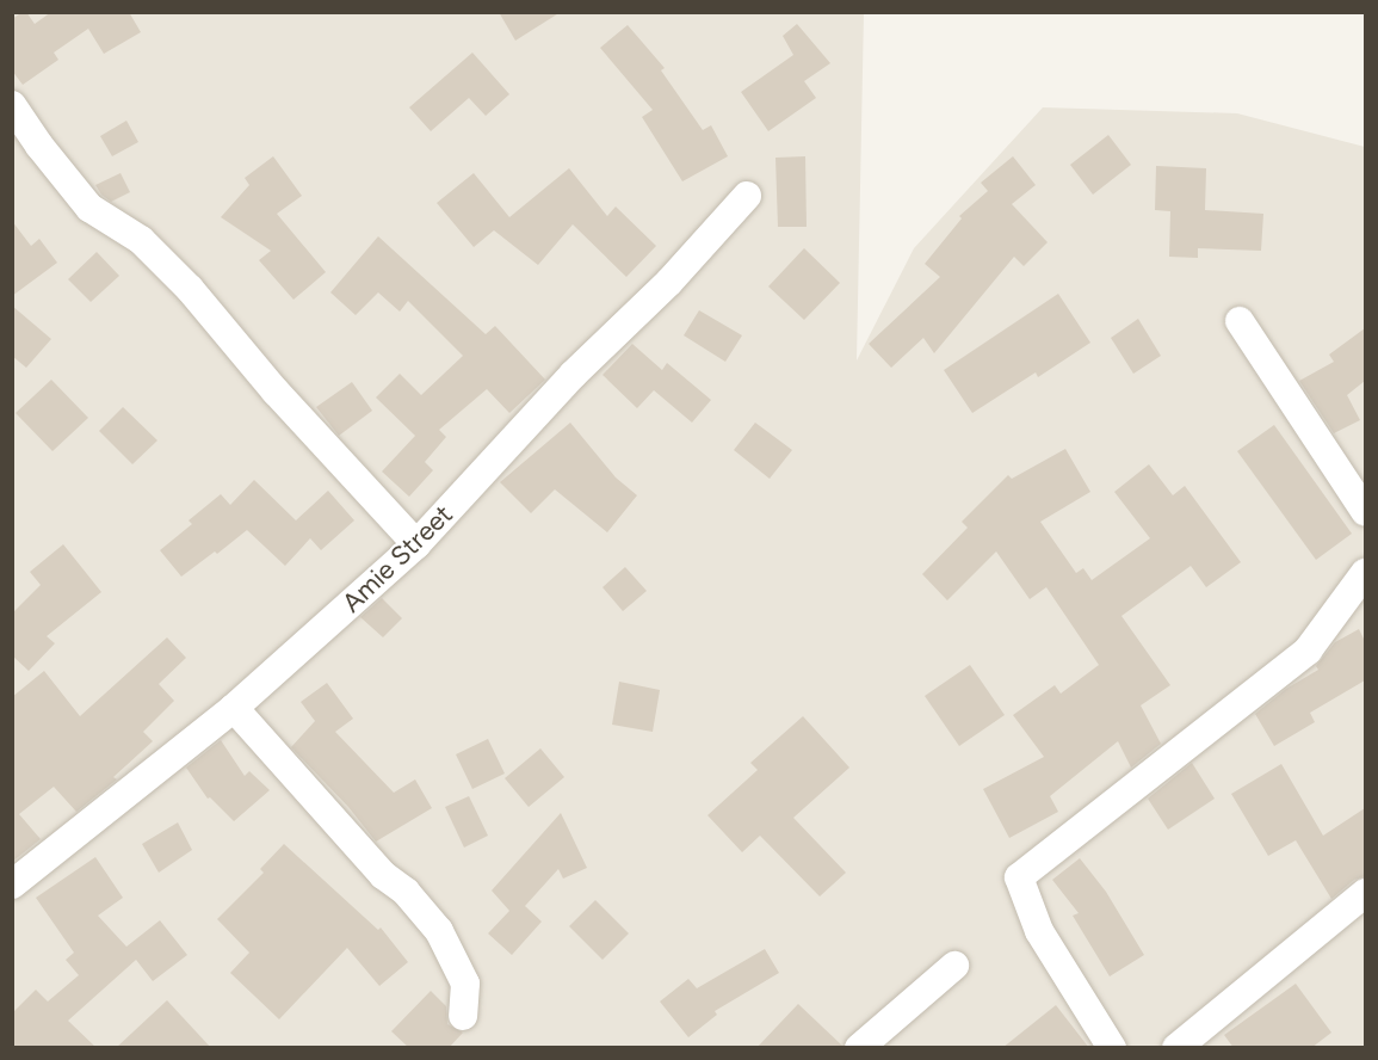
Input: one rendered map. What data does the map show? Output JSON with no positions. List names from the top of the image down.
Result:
{
  "streets": {
    "street": ["Amie Street"]
  }
}
